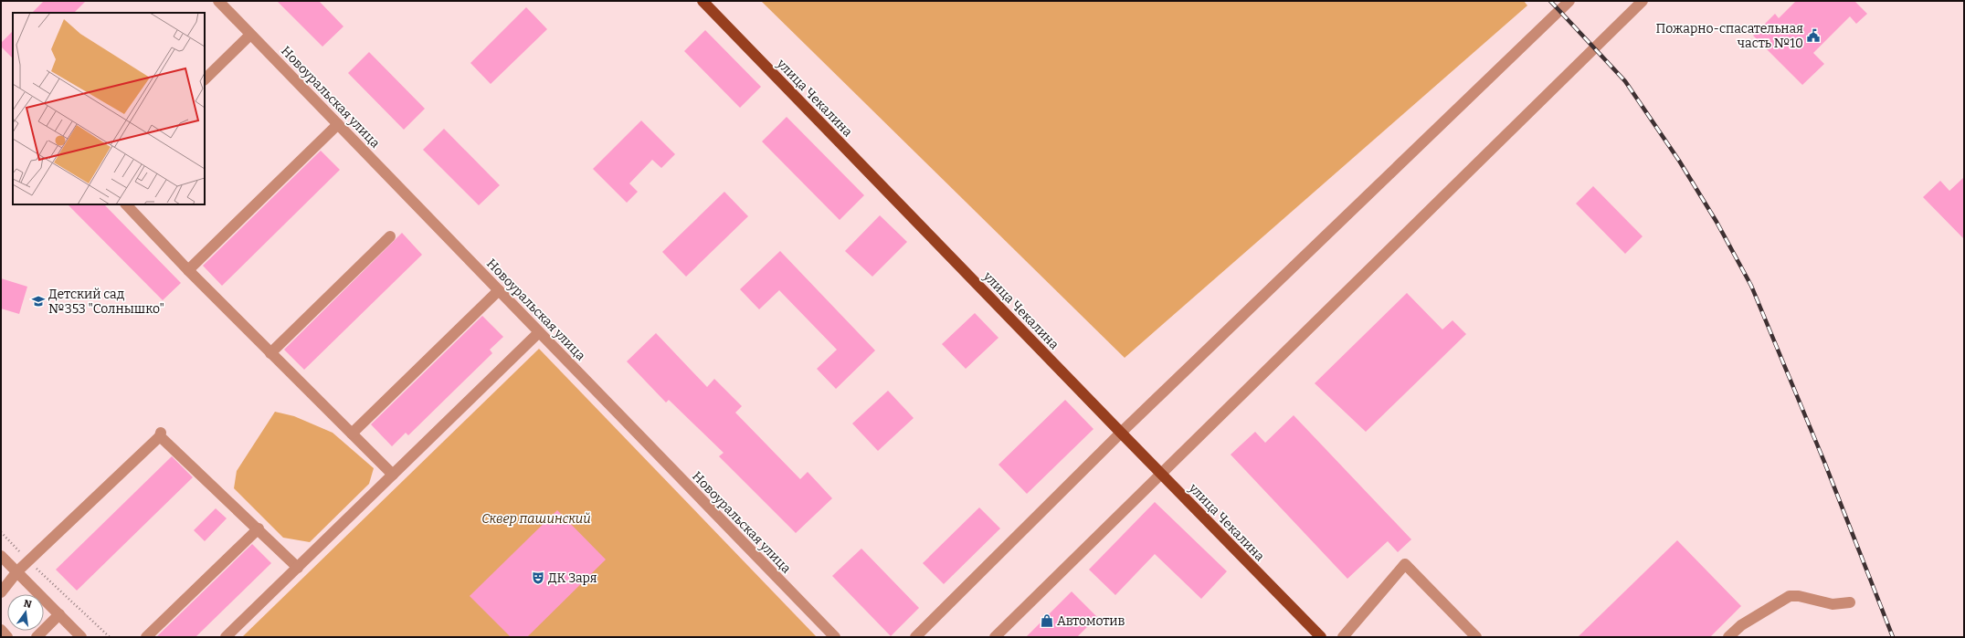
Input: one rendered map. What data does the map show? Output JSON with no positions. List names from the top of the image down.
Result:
{
  "streets": {
    "main road": ["улица Чекалина"],
    "street": ["Новоуральская улица"]
  },
  "parks": ["Сквер пашинский"],
  "places": {
    "public building": ["Пожарно-спасательная часть №10"],
    "school or university": ["Детский сад №353 \"Солнышко\""],
    "theatre": ["ДК Заря"],
    "shop": ["Автомотив"]
  },
  "north": "top"
}
